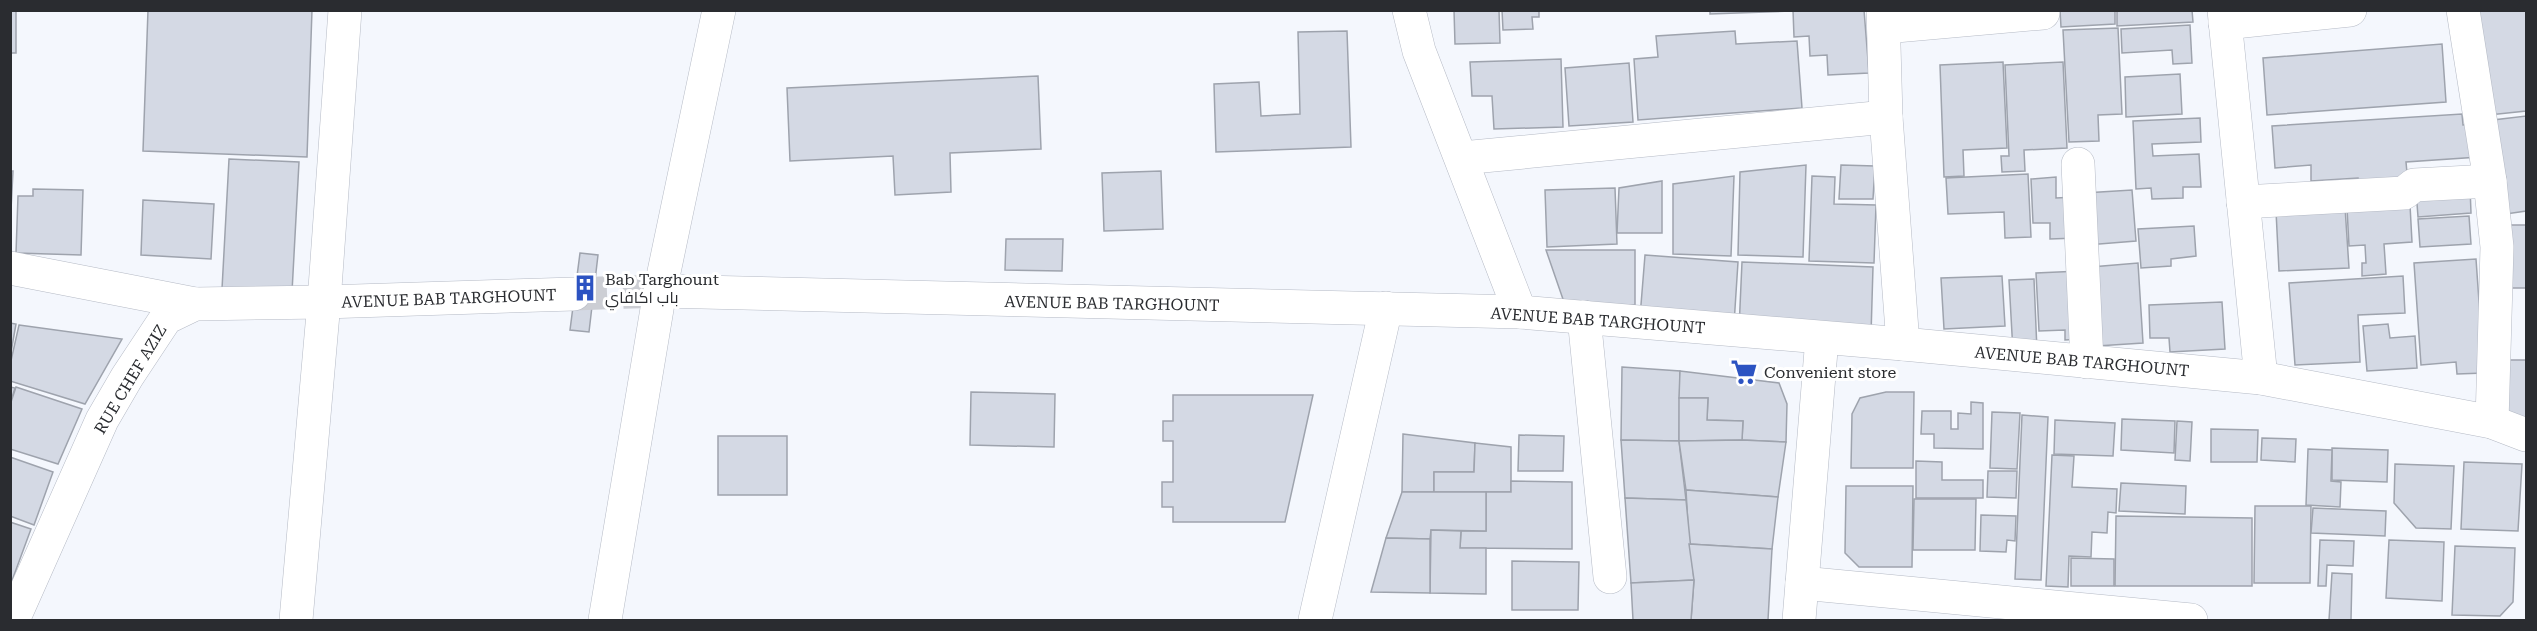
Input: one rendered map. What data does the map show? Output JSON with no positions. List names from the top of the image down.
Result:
{
  "streets": {
    "street": ["AVENUE BAB TARGHOUNT", "RUE CHEF AZIZ"]
  },
  "crossings": [
    ["AVENUE BAB TARGHOUNT", "RUE CHEF AZIZ"]
  ],
  "places": {
    "building": ["Bab Targhount باب اكافاي"],
    "supermarket": ["Convenient store"]
  }
}
